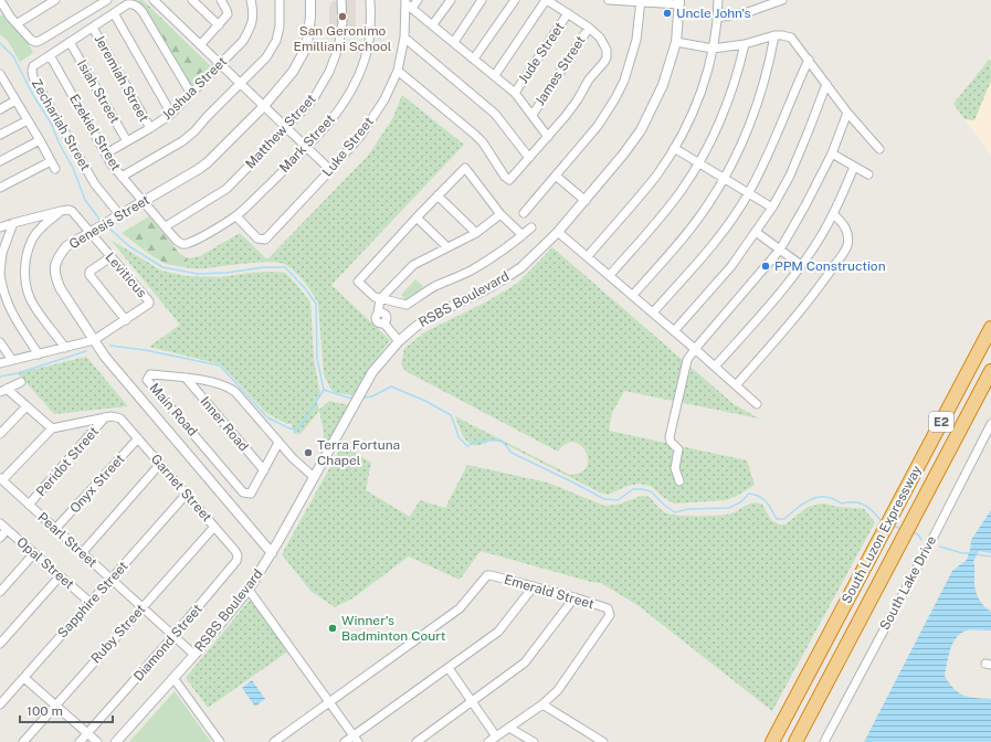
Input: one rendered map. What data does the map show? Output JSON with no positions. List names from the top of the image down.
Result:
{
  "streets": {
    "highway": ["E2", "South Luzon Expressway"],
    "street": [
      "Jude Street",
      "James Street",
      "Jeremiah Street",
      "Joshua Street",
      "Isiah Street",
      "Zechariah Street",
      "Matthew Street",
      "Ezekiel Street",
      "Mark Street",
      "Luke Street",
      "Genesis Street",
      "Leviticus",
      "RSBS Boulevard",
      "Main Road",
      "Inner Road",
      "Peridot Street",
      "Onyx Street",
      "Garnet Street",
      "Pearl Street",
      "Opal Street",
      "South Lake Drive",
      "Emerald Street",
      "Sapphire Street",
      "Ruby Street",
      "Diamond Street"
    ]
  },
  "crossings": [
    ["Jeremiah Street", "Joshua Street"],
    ["Jeremiah Street", "Zechariah Street"],
    ["Joshua Street", "Isiah Street"],
    ["Joshua Street", "Zechariah Street"],
    ["Joshua Street", "Ezekiel Street"],
    ["Isiah Street", "Zechariah Street"],
    ["Zechariah Street", "Ezekiel Street"],
    ["Zechariah Street", "Genesis Street"],
    ["Matthew Street", "Ezekiel Street"],
    ["Ezekiel Street", "Mark Street"],
    ["Ezekiel Street", "Genesis Street"],
    ["Mark Street", "Luke Street"],
    ["Genesis Street", "Leviticus"],
    ["Genesis Street", "RSBS Boulevard"],
    ["RSBS Boulevard", "Main Road"],
    ["RSBS Boulevard", "Pearl Street"],
    ["Main Road", "Inner Road"],
    ["Peridot Street", "Garnet Street"],
    ["Peridot Street", "Pearl Street"],
    ["Onyx Street", "Garnet Street"],
    ["Onyx Street", "Pearl Street"],
    ["Garnet Street", "Sapphire Street"],
    ["Garnet Street", "Ruby Street"],
    ["Garnet Street", "Diamond Street"],
    ["Pearl Street", "Sapphire Street"],
    ["Pearl Street", "Ruby Street"],
    ["Pearl Street", "Diamond Street"],
    ["Opal Street", "Sapphire Street"]
  ],
  "places": [
    "Uncle John's",
    "San Geronimo Emilliani School",
    "PPM Construction",
    "Terra Fortuna Chapel",
    "Winner's Badminton Court"
  ],
  "scale_bar": "100 m"
}
